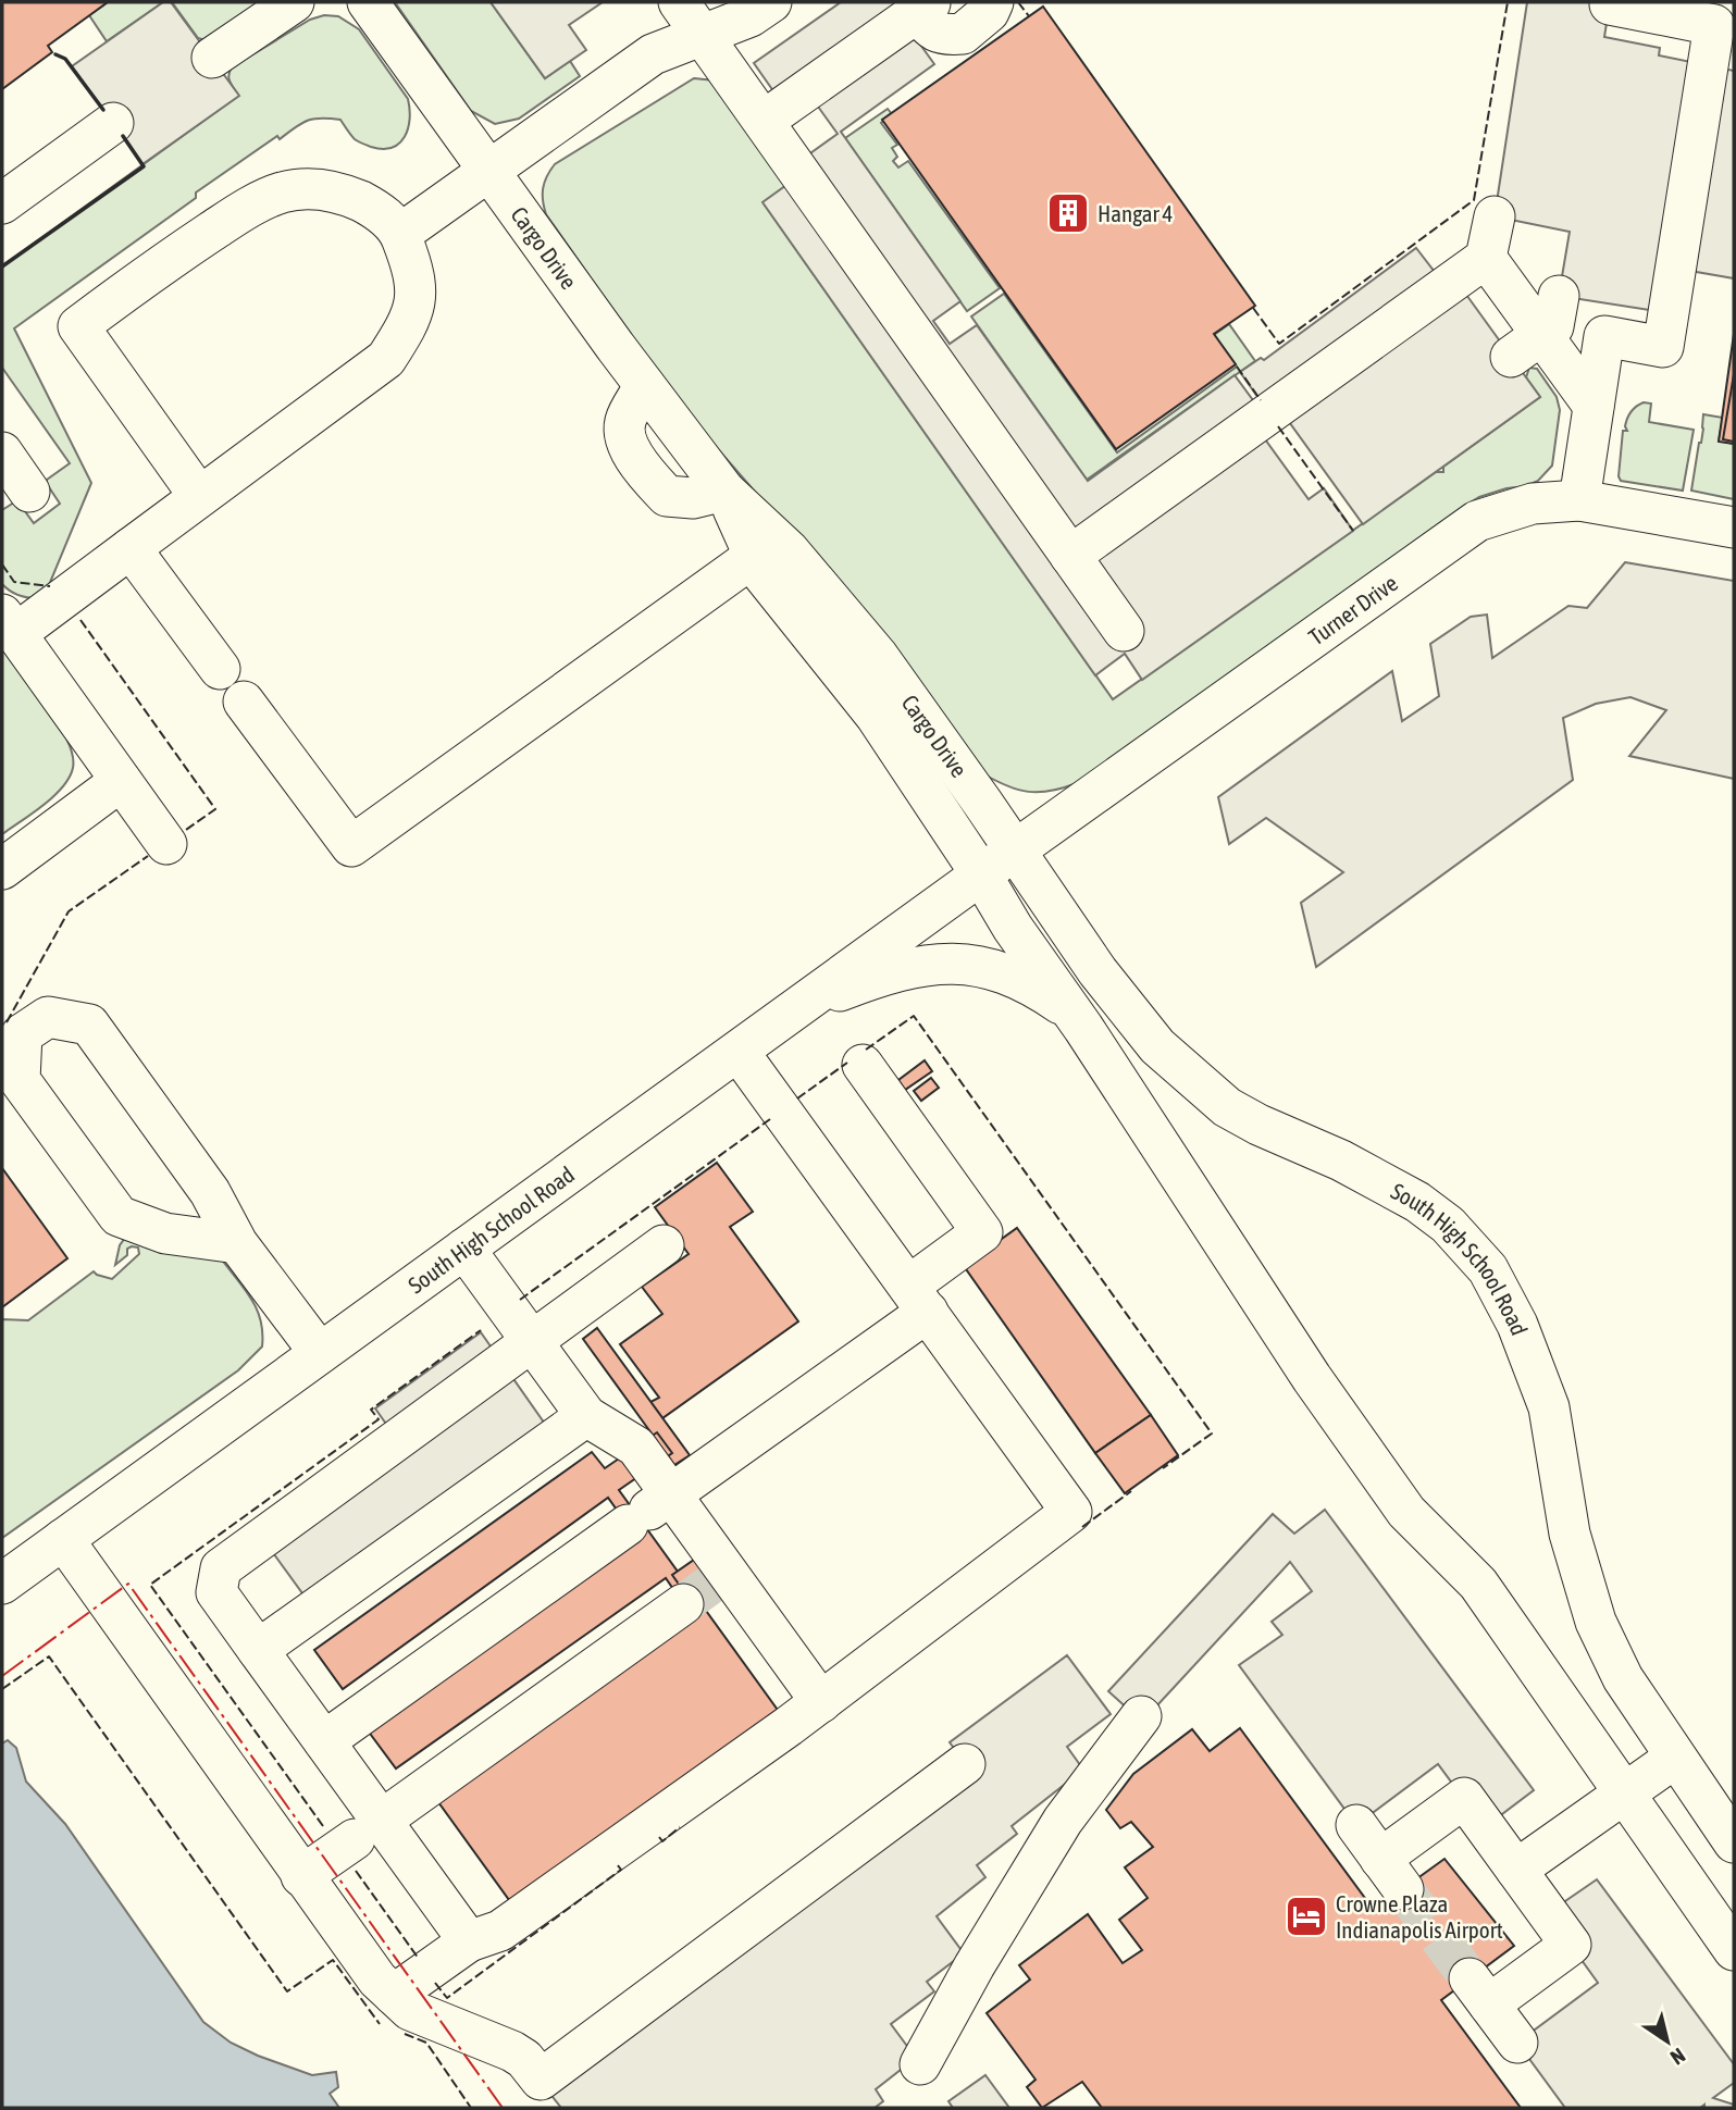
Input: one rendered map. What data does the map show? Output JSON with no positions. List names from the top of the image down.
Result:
{
  "streets": {
    "street": ["Cargo Drive", "Turner Drive", "South High School Road"]
  },
  "crossings": [
    ["Cargo Drive", "Turner Drive"],
    ["Cargo Drive", "South High School Road"],
    ["Turner Drive", "South High School Road"]
  ],
  "places": {
    "building": ["Hangar 4"],
    "hotel": ["Crowne Plaza Indianapolis Airport"]
  },
  "north": "bottom right"
}
